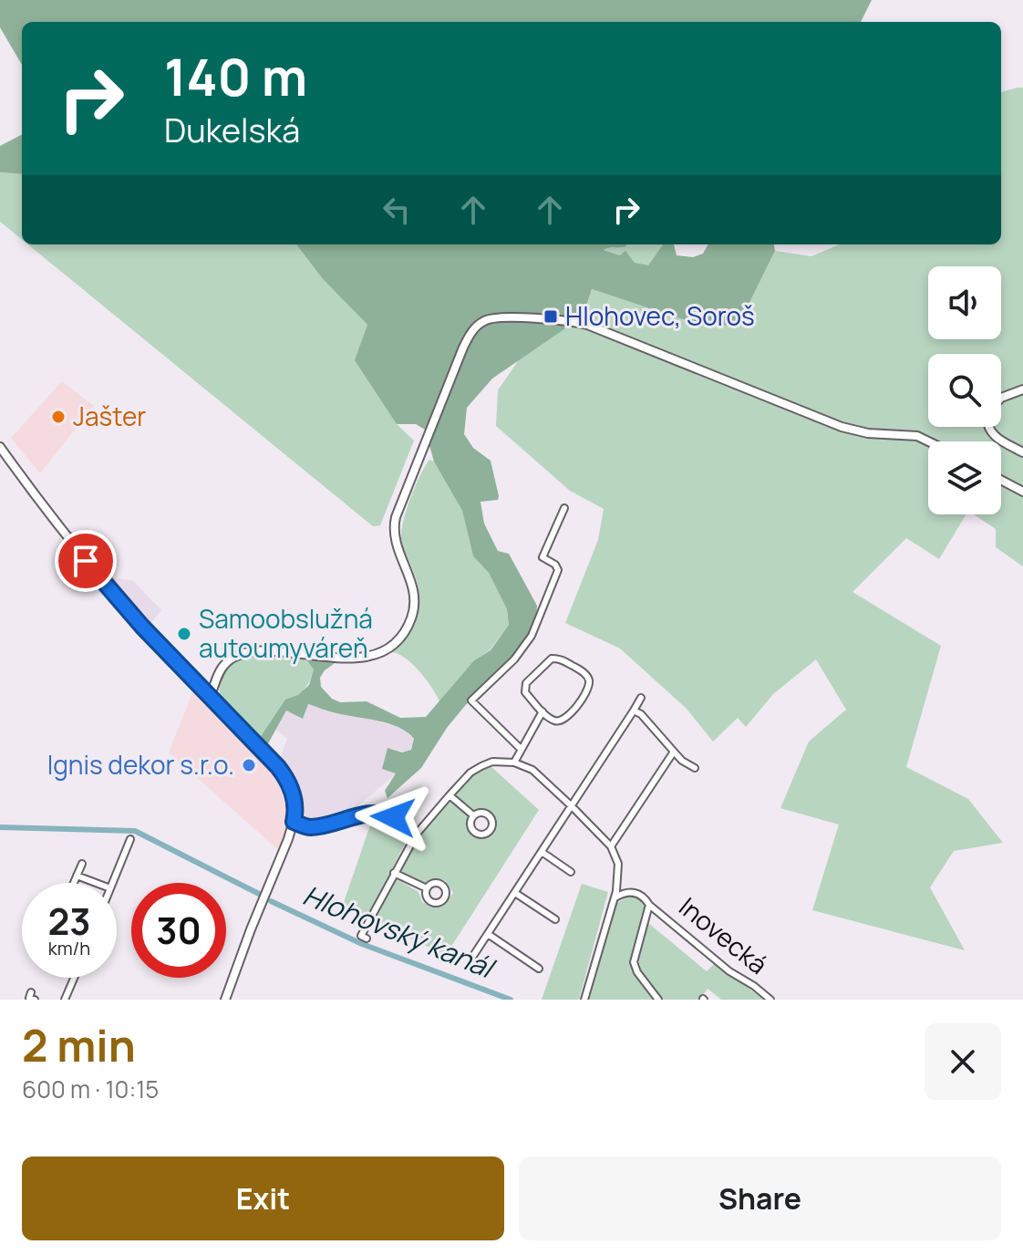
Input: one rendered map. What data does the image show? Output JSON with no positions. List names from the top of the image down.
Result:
{
  "streets": {
    "street": ["Inovecká"]
  },
  "water": ["Hlohovský kanál"],
  "places": {
    "transit": ["Hlohovec, Soroš"],
    "other": ["Jašter", "Samoobslužná autoumyváreň", "Ignis dekor s.r.o."]
  },
  "page": {
    "turn": ["140 m", "Dukelská"],
    "speed": "23 km/h",
    "limit": "30",
    "heading": ["2 min", "600 m · 10:15"],
    "buttons": ["Exit", "Share"]
  }
}
